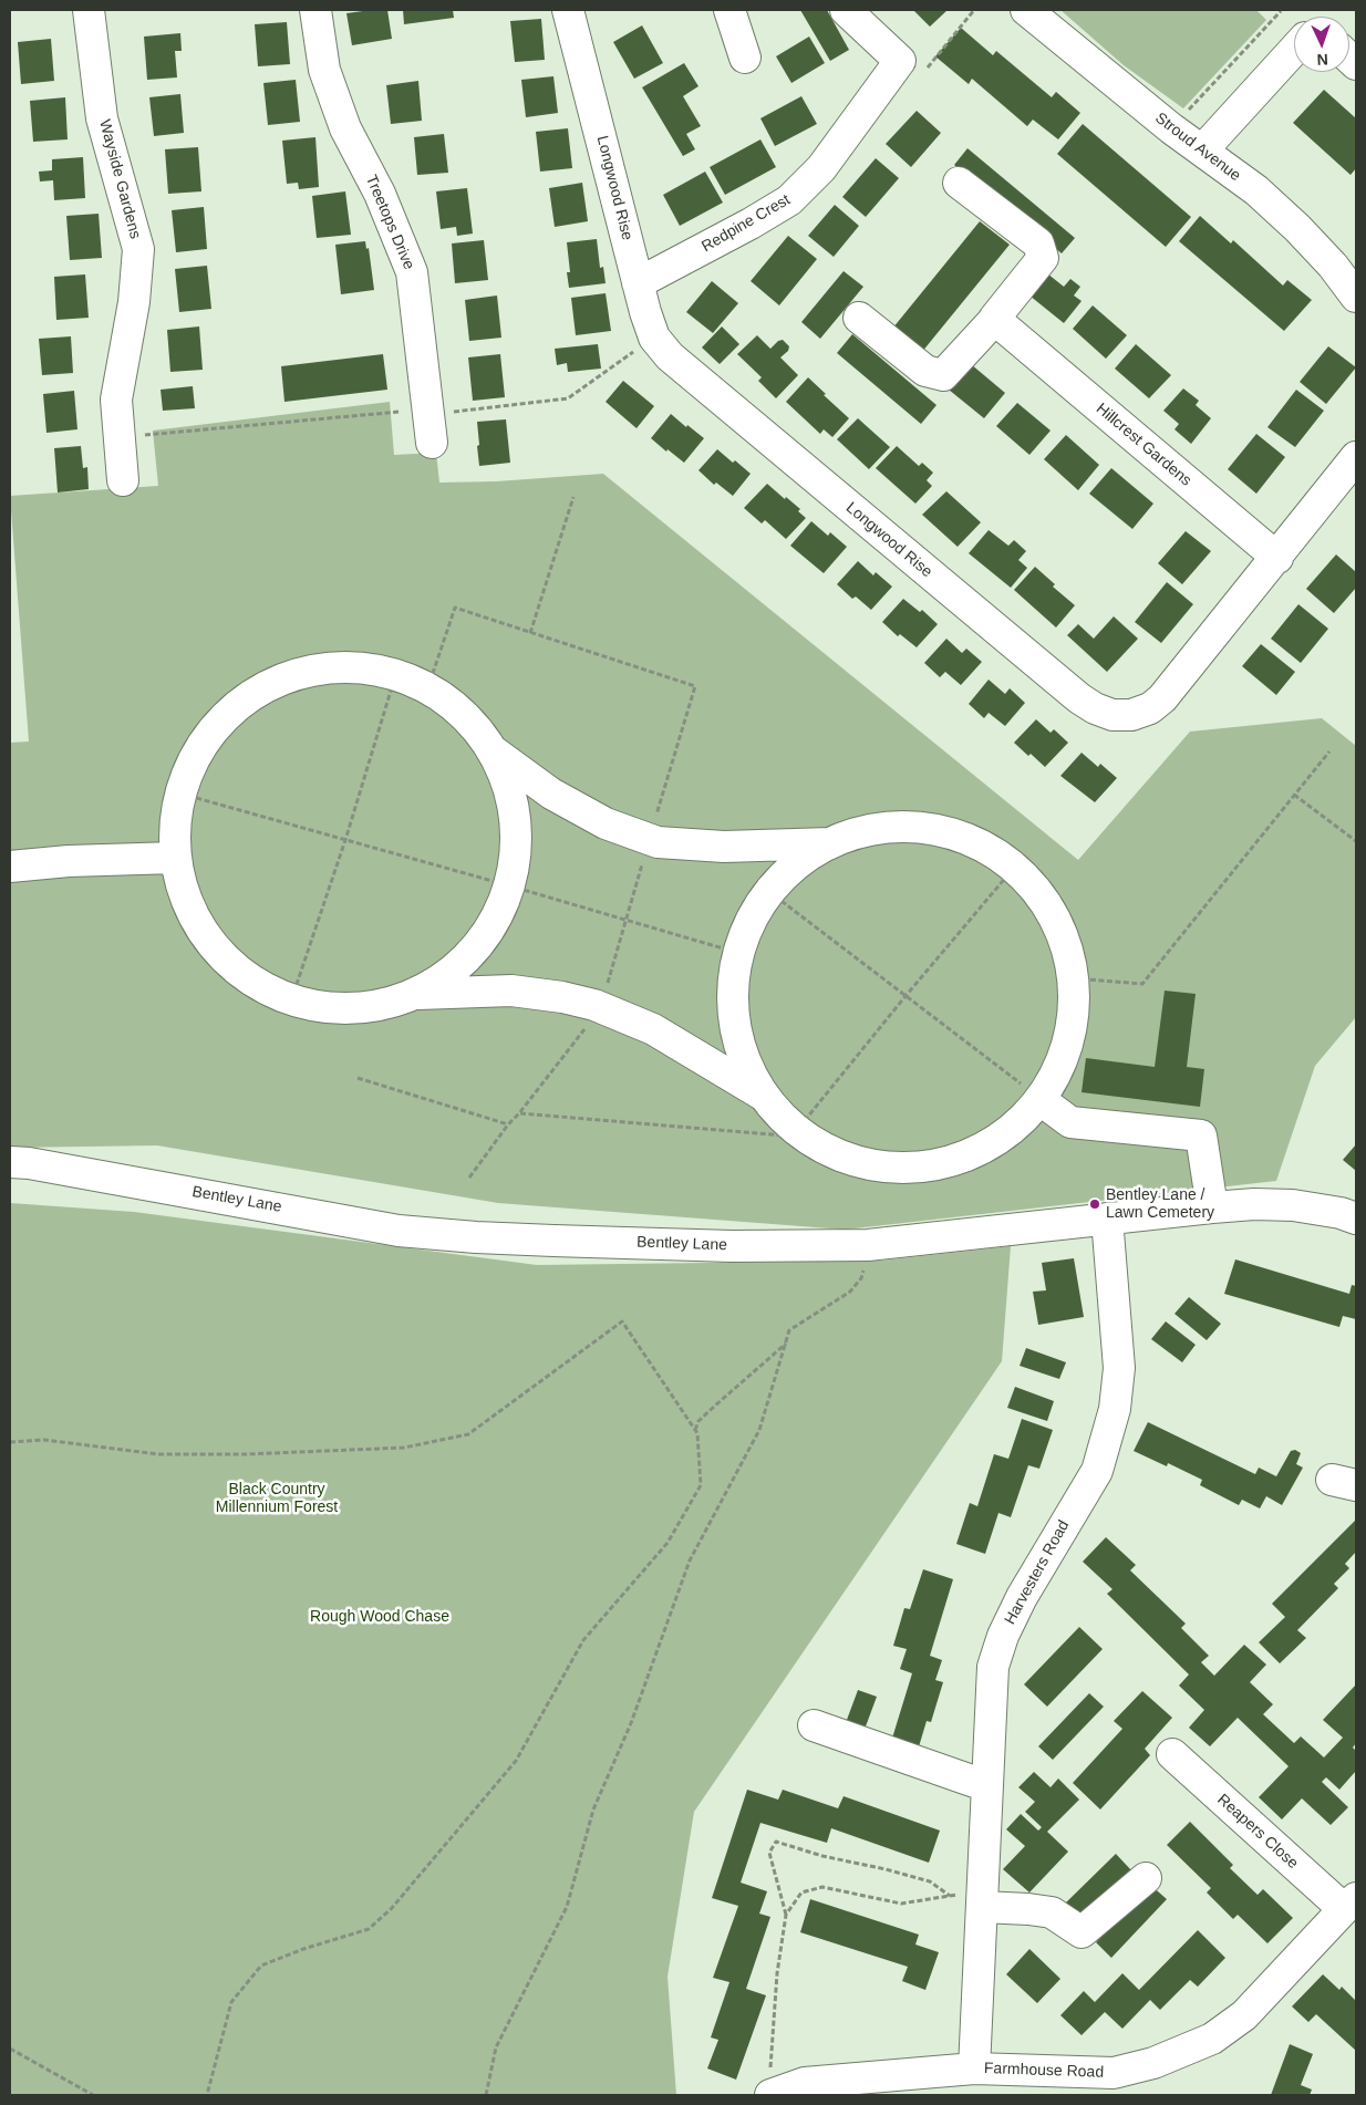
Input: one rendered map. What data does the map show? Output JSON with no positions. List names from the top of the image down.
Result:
{
  "streets": {
    "street": [
      "Stroud Avenue",
      "Wayside Gardens",
      "Longwood Rise",
      "Treetops Drive",
      "Redpine Crest",
      "Hillcrest Gardens",
      "Bentley Lane",
      "Harvesters Road",
      "Reapers Close",
      "Farmhouse Road"
    ]
  },
  "crossings": [
    ["Longwood Rise", "Redpine Crest"],
    ["Longwood Rise", "Hillcrest Gardens"],
    ["Bentley Lane", "Harvesters Road"],
    ["Harvesters Road", "Farmhouse Road"],
    ["Reapers Close", "Farmhouse Road"]
  ],
  "parks": ["Black Country Millennium Forest", "Rough Wood Chase"],
  "places": ["Bentley Lane / Lawn Cemetery"],
  "north": "bottom"
}
